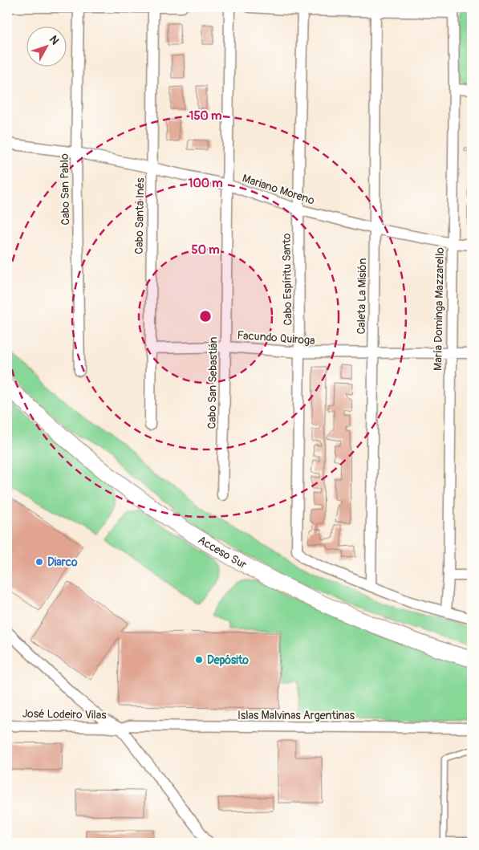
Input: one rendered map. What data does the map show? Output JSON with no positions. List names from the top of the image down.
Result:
{
  "streets": {
    "main road": ["Acceso Sur"],
    "street": [
      "Cabo San Pablo",
      "Mariano Moreno",
      "Cabo Santa Inés",
      "Cabo Espíritu Santo",
      "Caleta La Misión",
      "María Dominga Mazzarello",
      "Facundo Quiroga",
      "Cabo San Sebastián",
      "José Lodeiro Vilas",
      "Islas Malvinas Argentinas"
    ]
  },
  "crossings": [
    ["Cabo San Pablo", "Mariano Moreno"],
    ["Mariano Moreno", "Cabo Santa Inés"],
    ["Mariano Moreno", "Cabo Espíritu Santo"],
    ["Mariano Moreno", "Caleta La Misión"],
    ["Mariano Moreno", "María Dominga Mazzarello"],
    ["Mariano Moreno", "Cabo San Sebastián"],
    ["Cabo Santa Inés", "Facundo Quiroga"],
    ["Cabo Espíritu Santo", "Caleta La Misión"],
    ["Cabo Espíritu Santo", "Facundo Quiroga"],
    ["Caleta La Misión", "Facundo Quiroga"],
    ["María Dominga Mazzarello", "Facundo Quiroga"],
    ["Facundo Quiroga", "Cabo San Sebastián"],
    ["José Lodeiro Vilas", "Islas Malvinas Argentinas"]
  ],
  "places": ["Diarco", "Depósito"],
  "north": "top right",
  "rings": ["150 m", "100 m", "50 m"]
}
